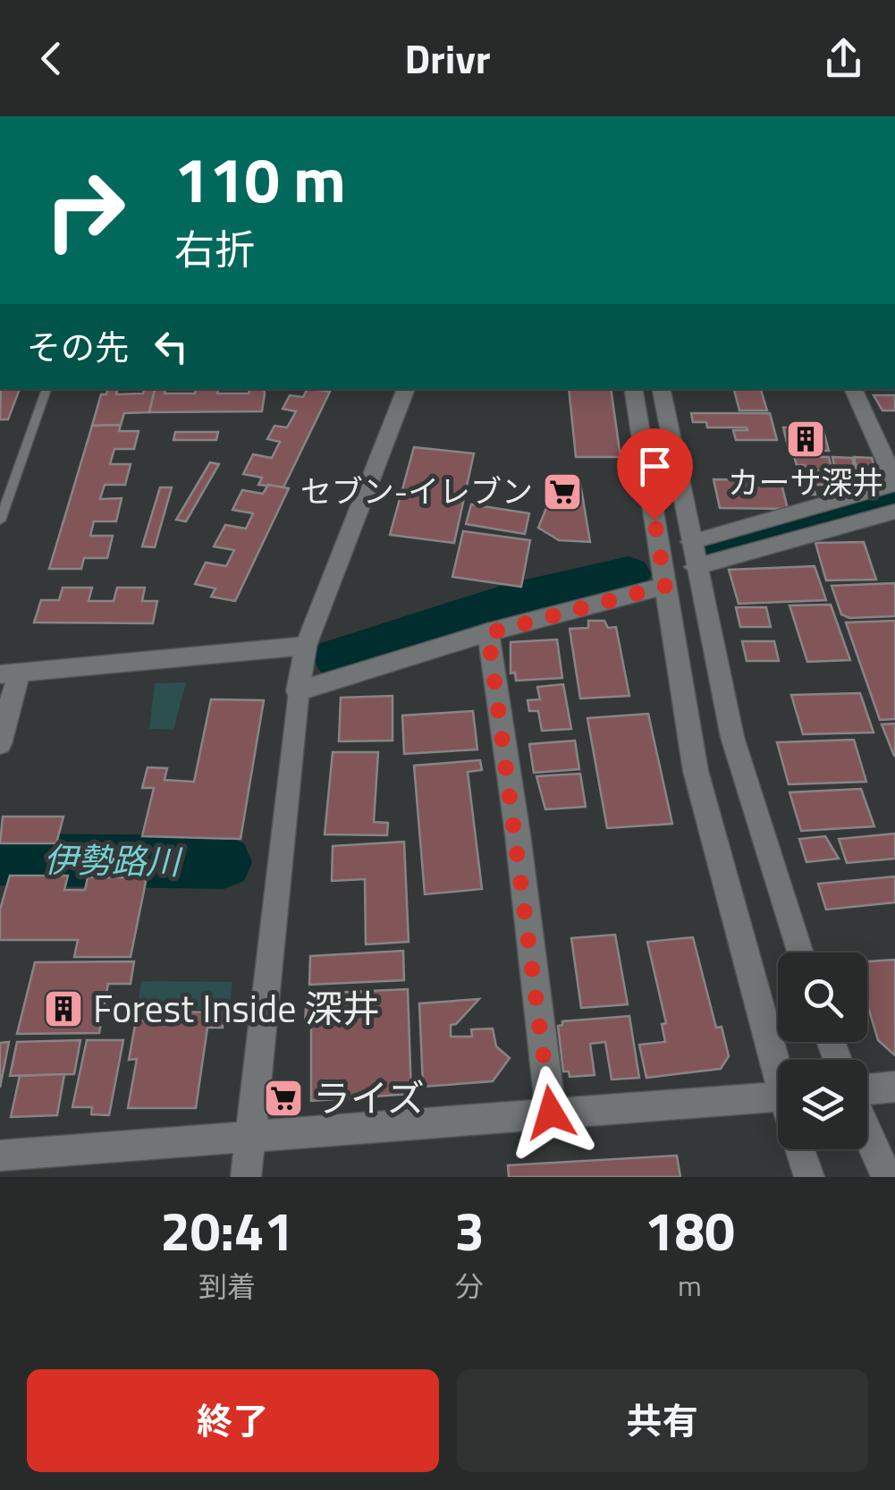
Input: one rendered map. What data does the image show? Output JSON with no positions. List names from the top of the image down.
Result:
{
  "water": ["伊勢路川"],
  "places": {
    "building": ["カーサ深井", "Forest Inside 深井"],
    "supermarket": ["セブン-イレブン", "ライズ"]
  },
  "page": {
    "header": "Drivr",
    "turn": ["110 m", "右折"],
    "then": "その先",
    "eta": [
      "20:41",
      "到着",
      "3",
      "分",
      "180",
      "m"
    ],
    "buttons": ["終了", "共有"]
  }
}
